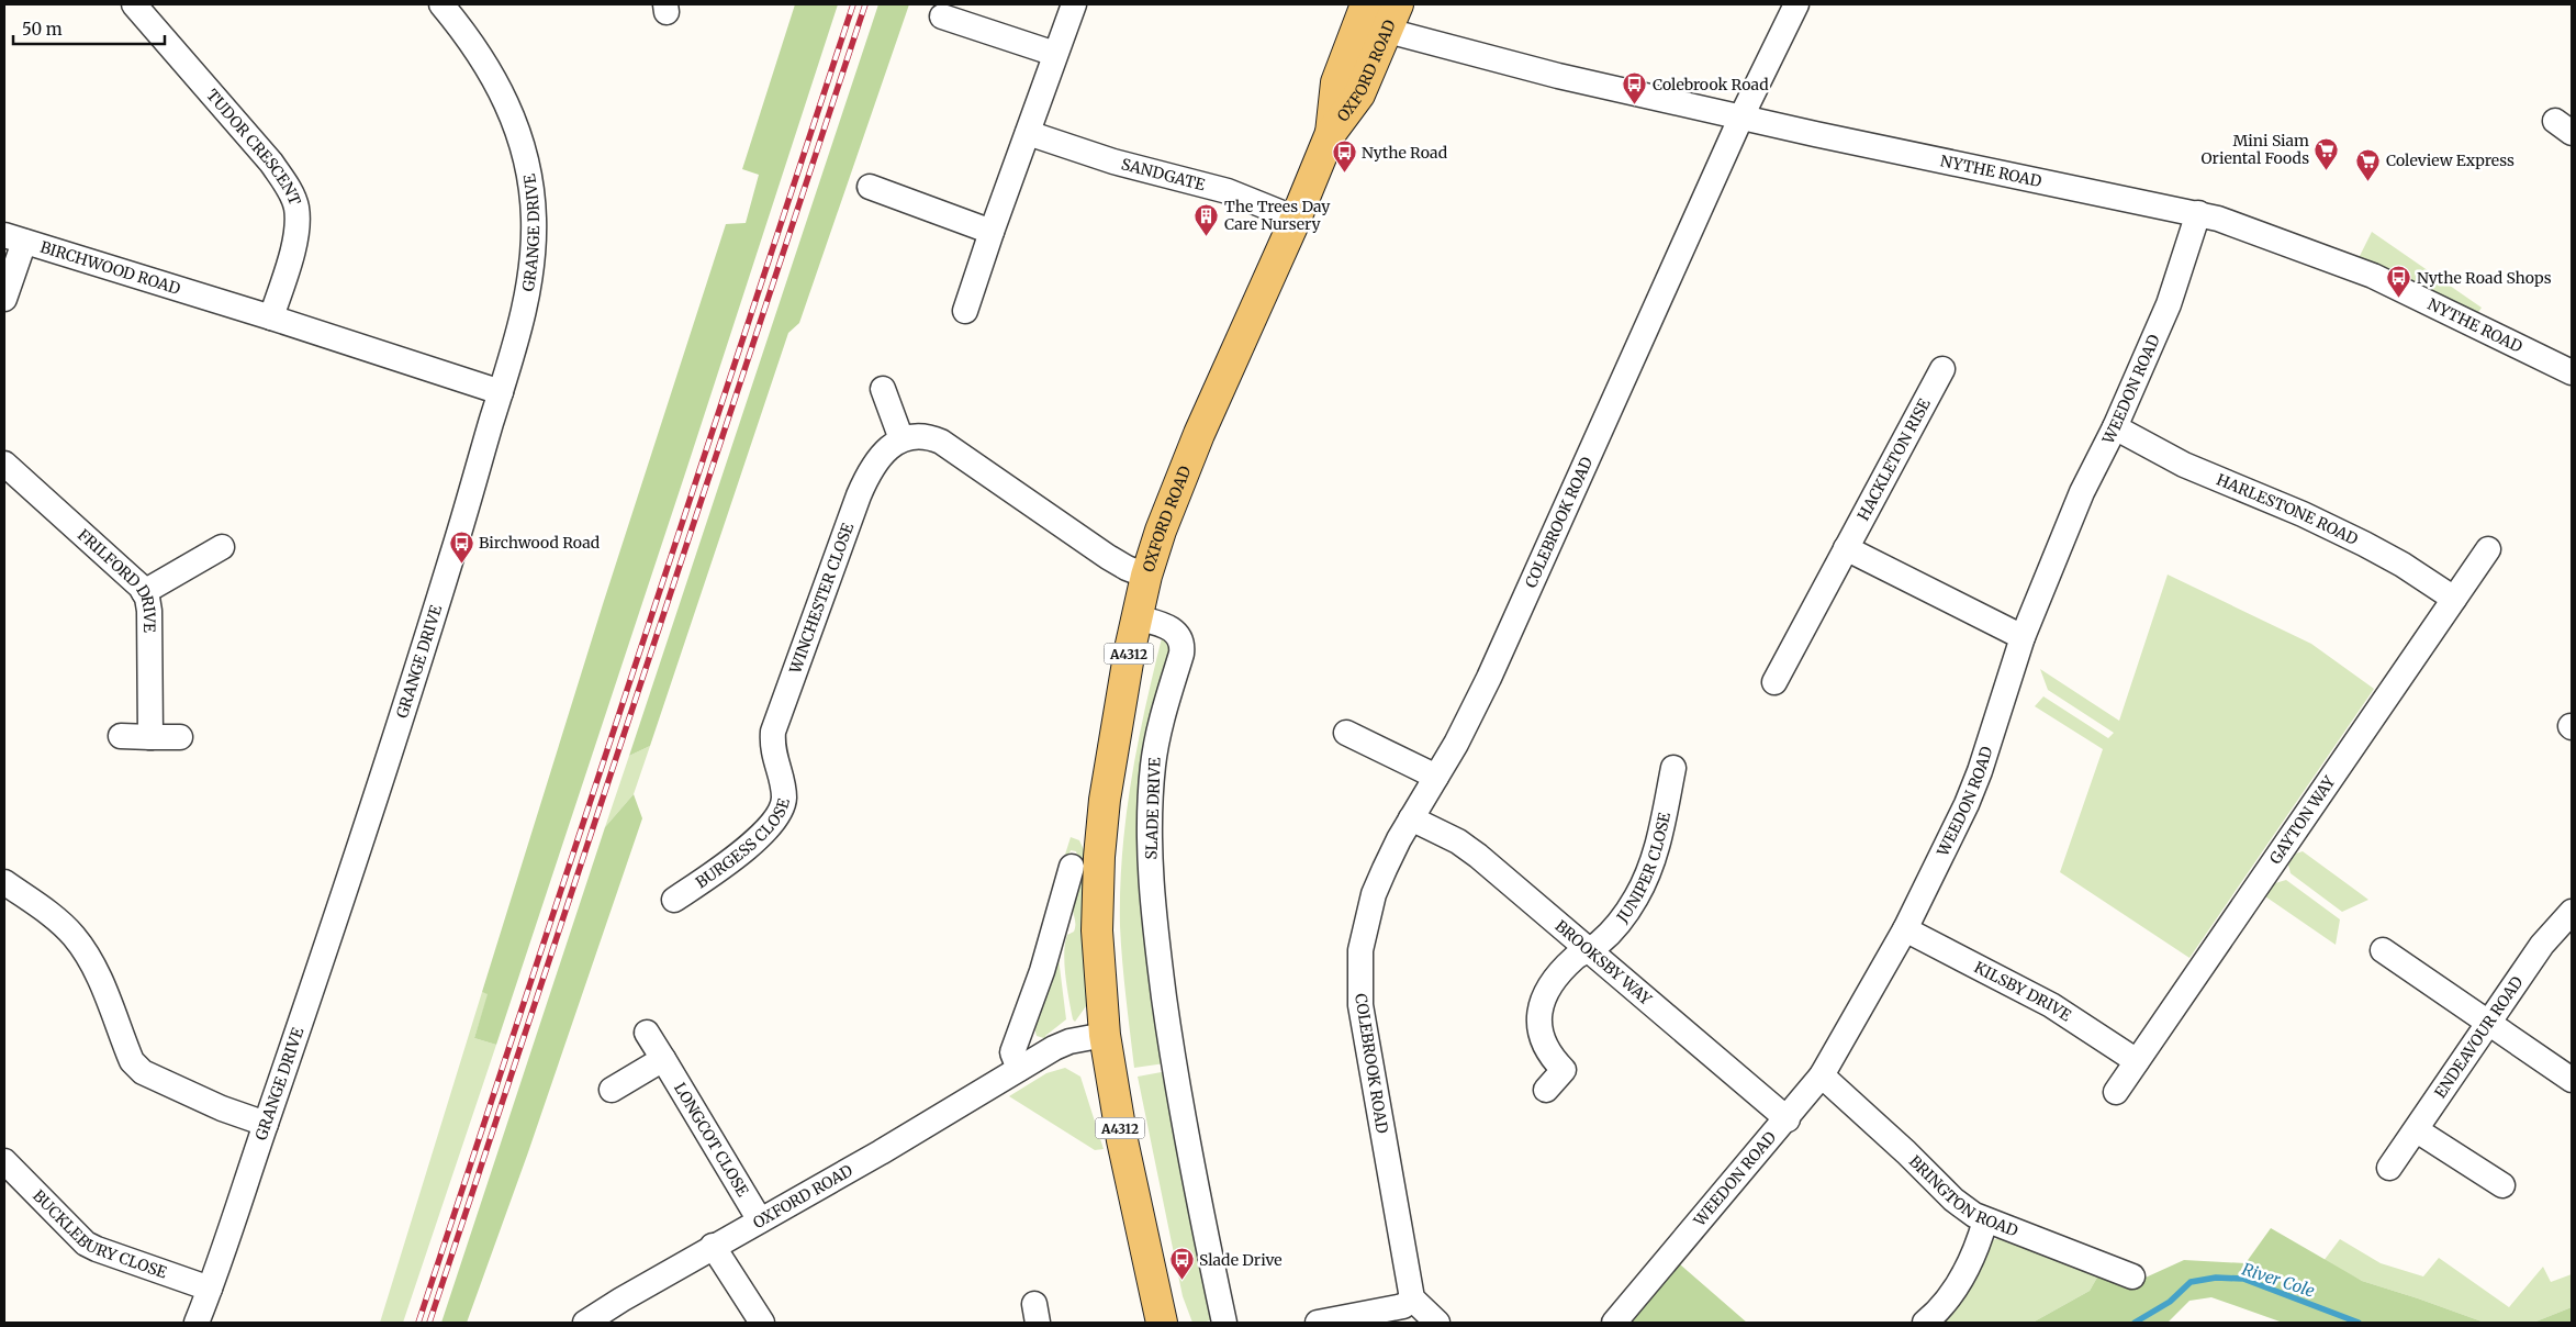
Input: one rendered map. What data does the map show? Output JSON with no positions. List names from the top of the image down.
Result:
{
  "streets": {
    "main road": ["OXFORD ROAD", "A4312"],
    "street": [
      "TUDOR CRESCENT",
      "NYTHE ROAD",
      "SANDGATE",
      "GRANGE DRIVE",
      "BIRCHWOOD ROAD",
      "WEEDON ROAD",
      "HACKLETON RISE",
      "HARLESTONE ROAD",
      "COLEBROOK ROAD",
      "FRILFORD DRIVE",
      "WINCHESTER CLOSE",
      "SLADE DRIVE",
      "GAYTON WAY",
      "BURGESS CLOSE",
      "JUNIPER CLOSE",
      "BROOKSBY WAY",
      "KILSBY DRIVE",
      "ENDEAVOUR ROAD",
      "LONGCOT CLOSE",
      "BRINGTON ROAD",
      "BUCKLEBURY CLOSE"
    ]
  },
  "crossings": [
    ["OXFORD ROAD", "NYTHE ROAD"],
    ["OXFORD ROAD", "SANDGATE"],
    ["OXFORD ROAD", "A4312"],
    ["OXFORD ROAD", "SLADE DRIVE"],
    ["OXFORD ROAD", "LONGCOT CLOSE"],
    ["TUDOR CRESCENT", "BIRCHWOOD ROAD"],
    ["NYTHE ROAD", "WEEDON ROAD"],
    ["NYTHE ROAD", "COLEBROOK ROAD"],
    ["GRANGE DRIVE", "BIRCHWOOD ROAD"],
    ["GRANGE DRIVE", "BUCKLEBURY CLOSE"],
    ["WEEDON ROAD", "HARLESTONE ROAD"],
    ["WEEDON ROAD", "BROOKSBY WAY"],
    ["WEEDON ROAD", "KILSBY DRIVE"],
    ["WEEDON ROAD", "BRINGTON ROAD"],
    ["HARLESTONE ROAD", "GAYTON WAY"],
    ["COLEBROOK ROAD", "BROOKSBY WAY"],
    ["WINCHESTER CLOSE", "BURGESS CLOSE"],
    ["GAYTON WAY", "KILSBY DRIVE"],
    ["JUNIPER CLOSE", "BROOKSBY WAY"]
  ],
  "water": ["River Cole"],
  "places": {
    "bus stop": [
      "Colebrook Road",
      "Nythe Road",
      "Nythe Road Shops",
      "Birchwood Road",
      "Slade Drive"
    ],
    "supermarket": ["Mini Siam Oriental Foods", "Coleview Express"],
    "building": ["The Trees Day Care Nursery"]
  },
  "scale_bar": "50 m"
}
